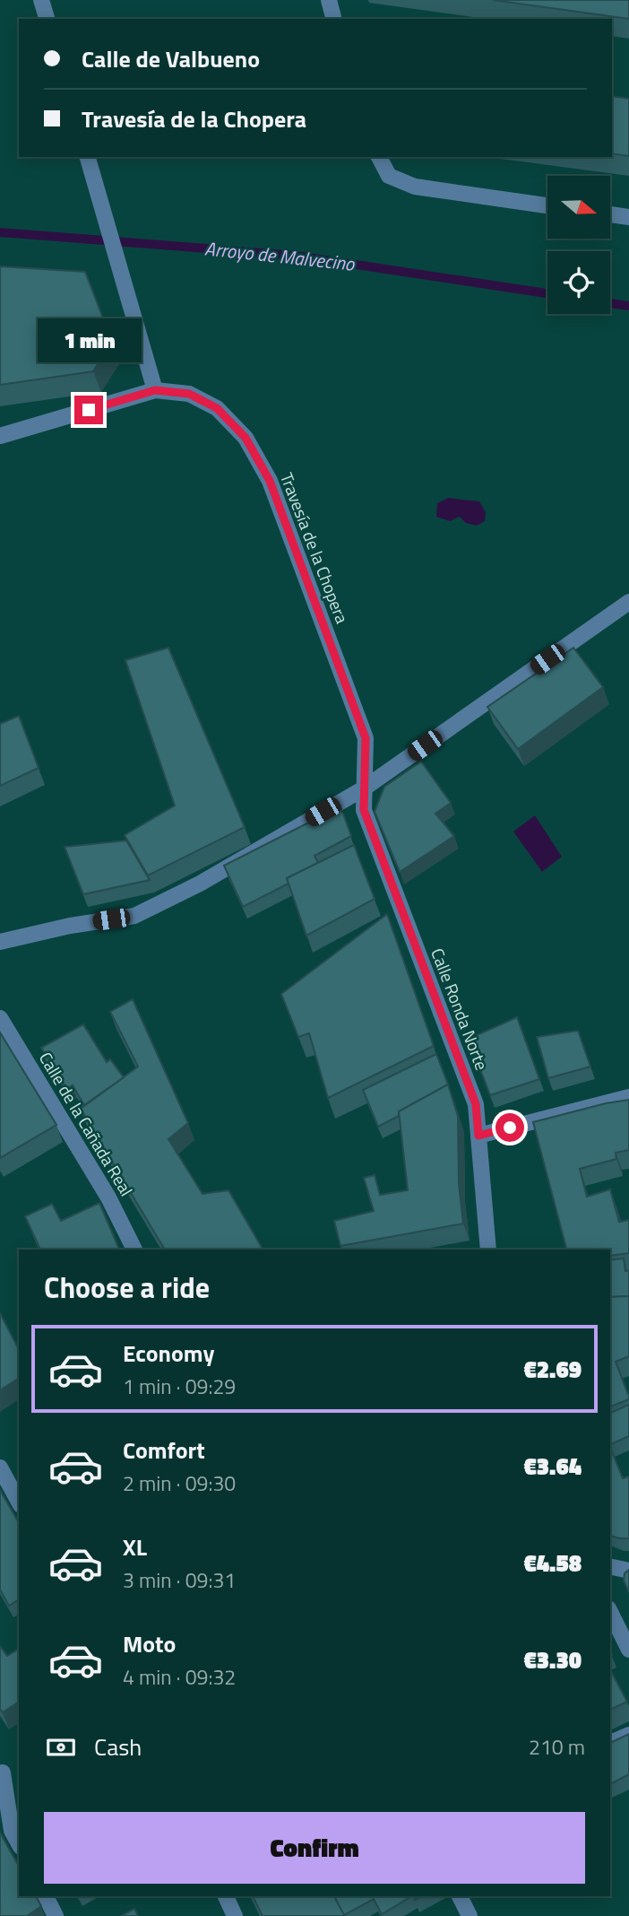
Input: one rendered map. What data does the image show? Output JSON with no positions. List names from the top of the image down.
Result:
{
  "streets": {
    "street": ["Travesía de la Chopera", "Calle Ronda Norte", "Calle de la Cañada Real"]
  },
  "crossings": [
    ["Travesía de la Chopera", "Calle Ronda Norte"]
  ],
  "water": ["Arroyo de Malvecino"],
  "north": "right",
  "page": {
    "banner": ["Calle de Valbueno", "Travesía de la Chopera"],
    "bubble": "1 min",
    "heading": "Choose a ride",
    "list": [
      {
        "name": "Economy",
        "note": "1 min · 09:29",
        "value": "€2.69"
      },
      {
        "name": "Comfort",
        "note": "2 min · 09:30",
        "value": "€3.64"
      },
      {
        "name": "XL",
        "note": "3 min · 09:31",
        "value": "€4.58"
      },
      {
        "name": "Moto",
        "note": "4 min · 09:32",
        "value": "€3.30"
      }
    ],
    "pay": ["Cash", "210 m"],
    "buttons": "Confirm"
  }
}
